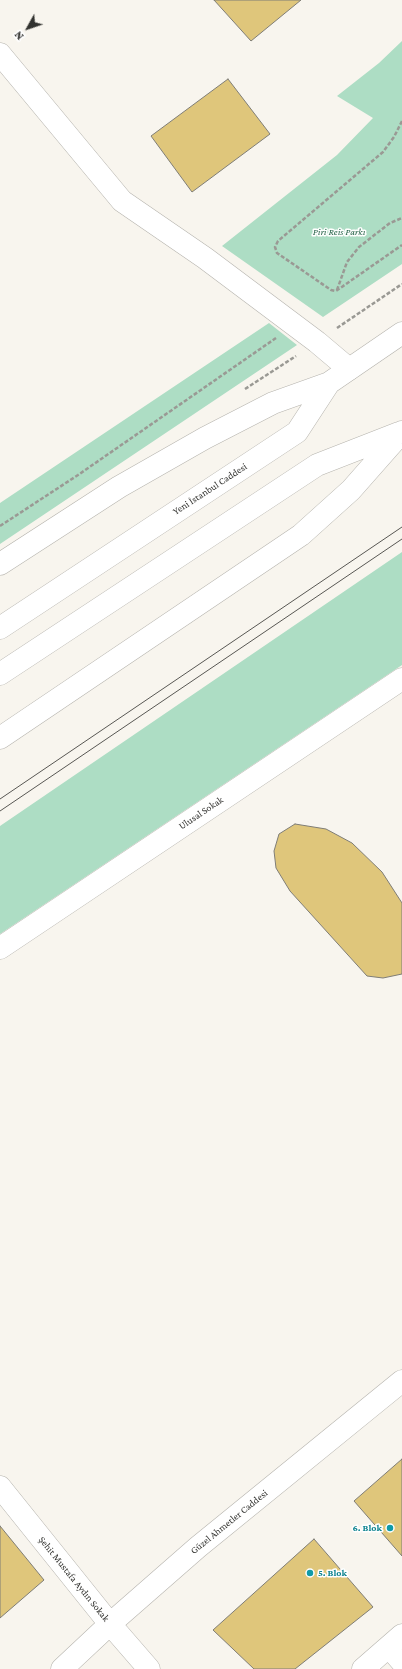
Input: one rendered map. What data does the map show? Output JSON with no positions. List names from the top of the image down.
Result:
{
  "streets": {
    "main road": [
      "Yeni İstanbul Caddesi",
      "Ulusal Sokak",
      "Güzel Ahmetler Caddesi",
      "Şehit Mustafa Aydın Sokak"
    ]
  },
  "crossings": [
    ["Güzel Ahmetler Caddesi", "Şehit Mustafa Aydın Sokak"]
  ],
  "parks": ["Piri Reis Parkı"],
  "places": ["6. Blok", "5. Blok"],
  "north": "bottom left"
}
